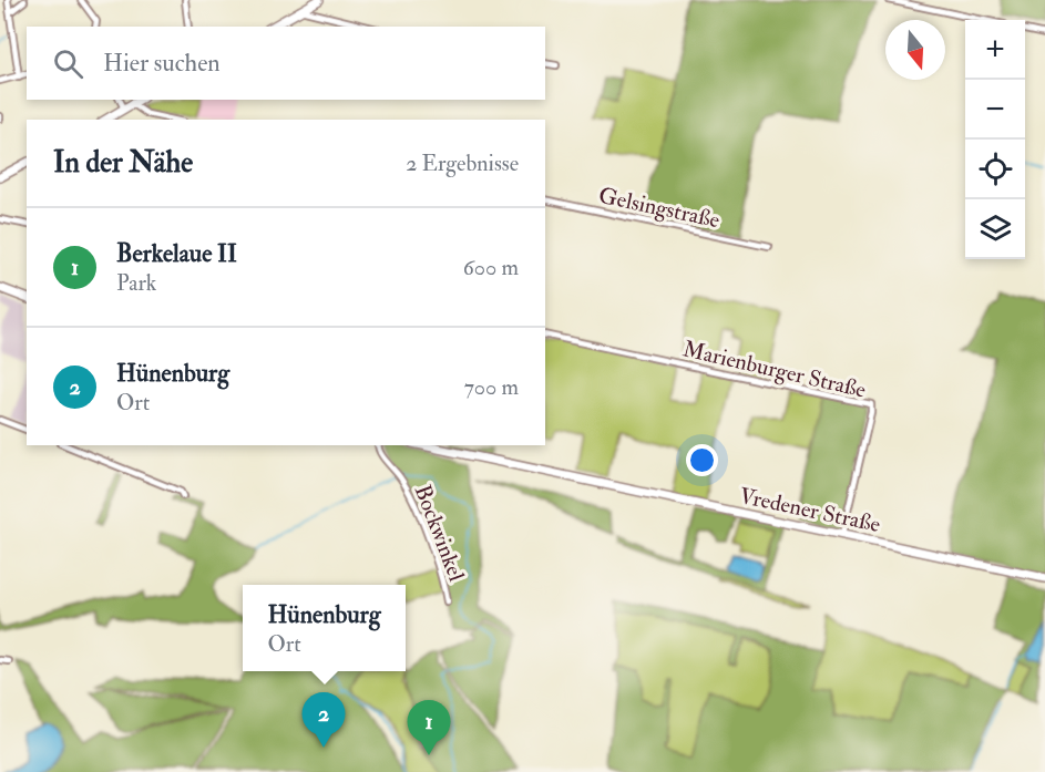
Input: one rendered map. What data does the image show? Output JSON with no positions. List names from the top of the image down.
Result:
{
  "streets": {
    "street": [
      "Gelsingstraße",
      "Marienburger Straße",
      "Vredener Straße",
      "Bockwinkel"
    ]
  },
  "crossings": [
    ["Marienburger Straße", "Vredener Straße"]
  ],
  "north": "bottom",
  "page": {
    "map_buttons": ["+", "−"],
    "search": "Hier suchen",
    "heading": ["In der Nähe", "2 Ergebnisse"],
    "list": [
      {
        "mark": "1",
        "name": "Berkelaue II",
        "note": "Park",
        "value": "600 m"
      },
      {
        "mark": "2",
        "name": "Hünenburg",
        "note": "Ort",
        "value": "700 m"
      }
    ],
    "popup": ["Hünenburg", "Ort"],
    "pins": ["2", "1"]
  }
}
